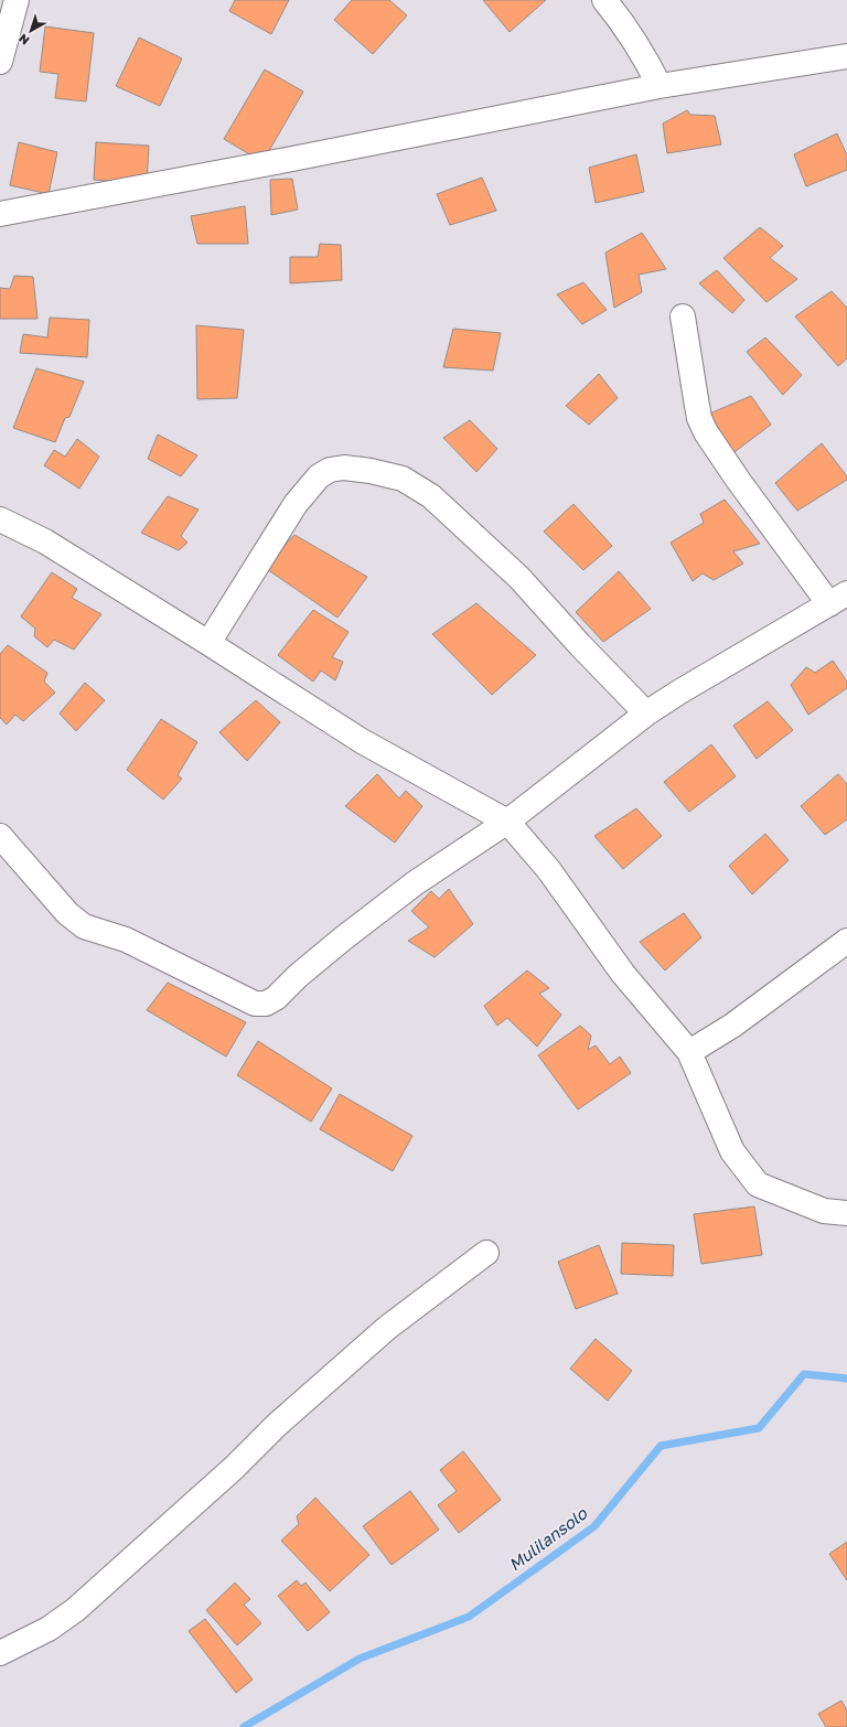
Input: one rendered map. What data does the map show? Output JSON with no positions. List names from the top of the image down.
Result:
{
  "water": ["Mulilansolo"],
  "north": "bottom left"
}
